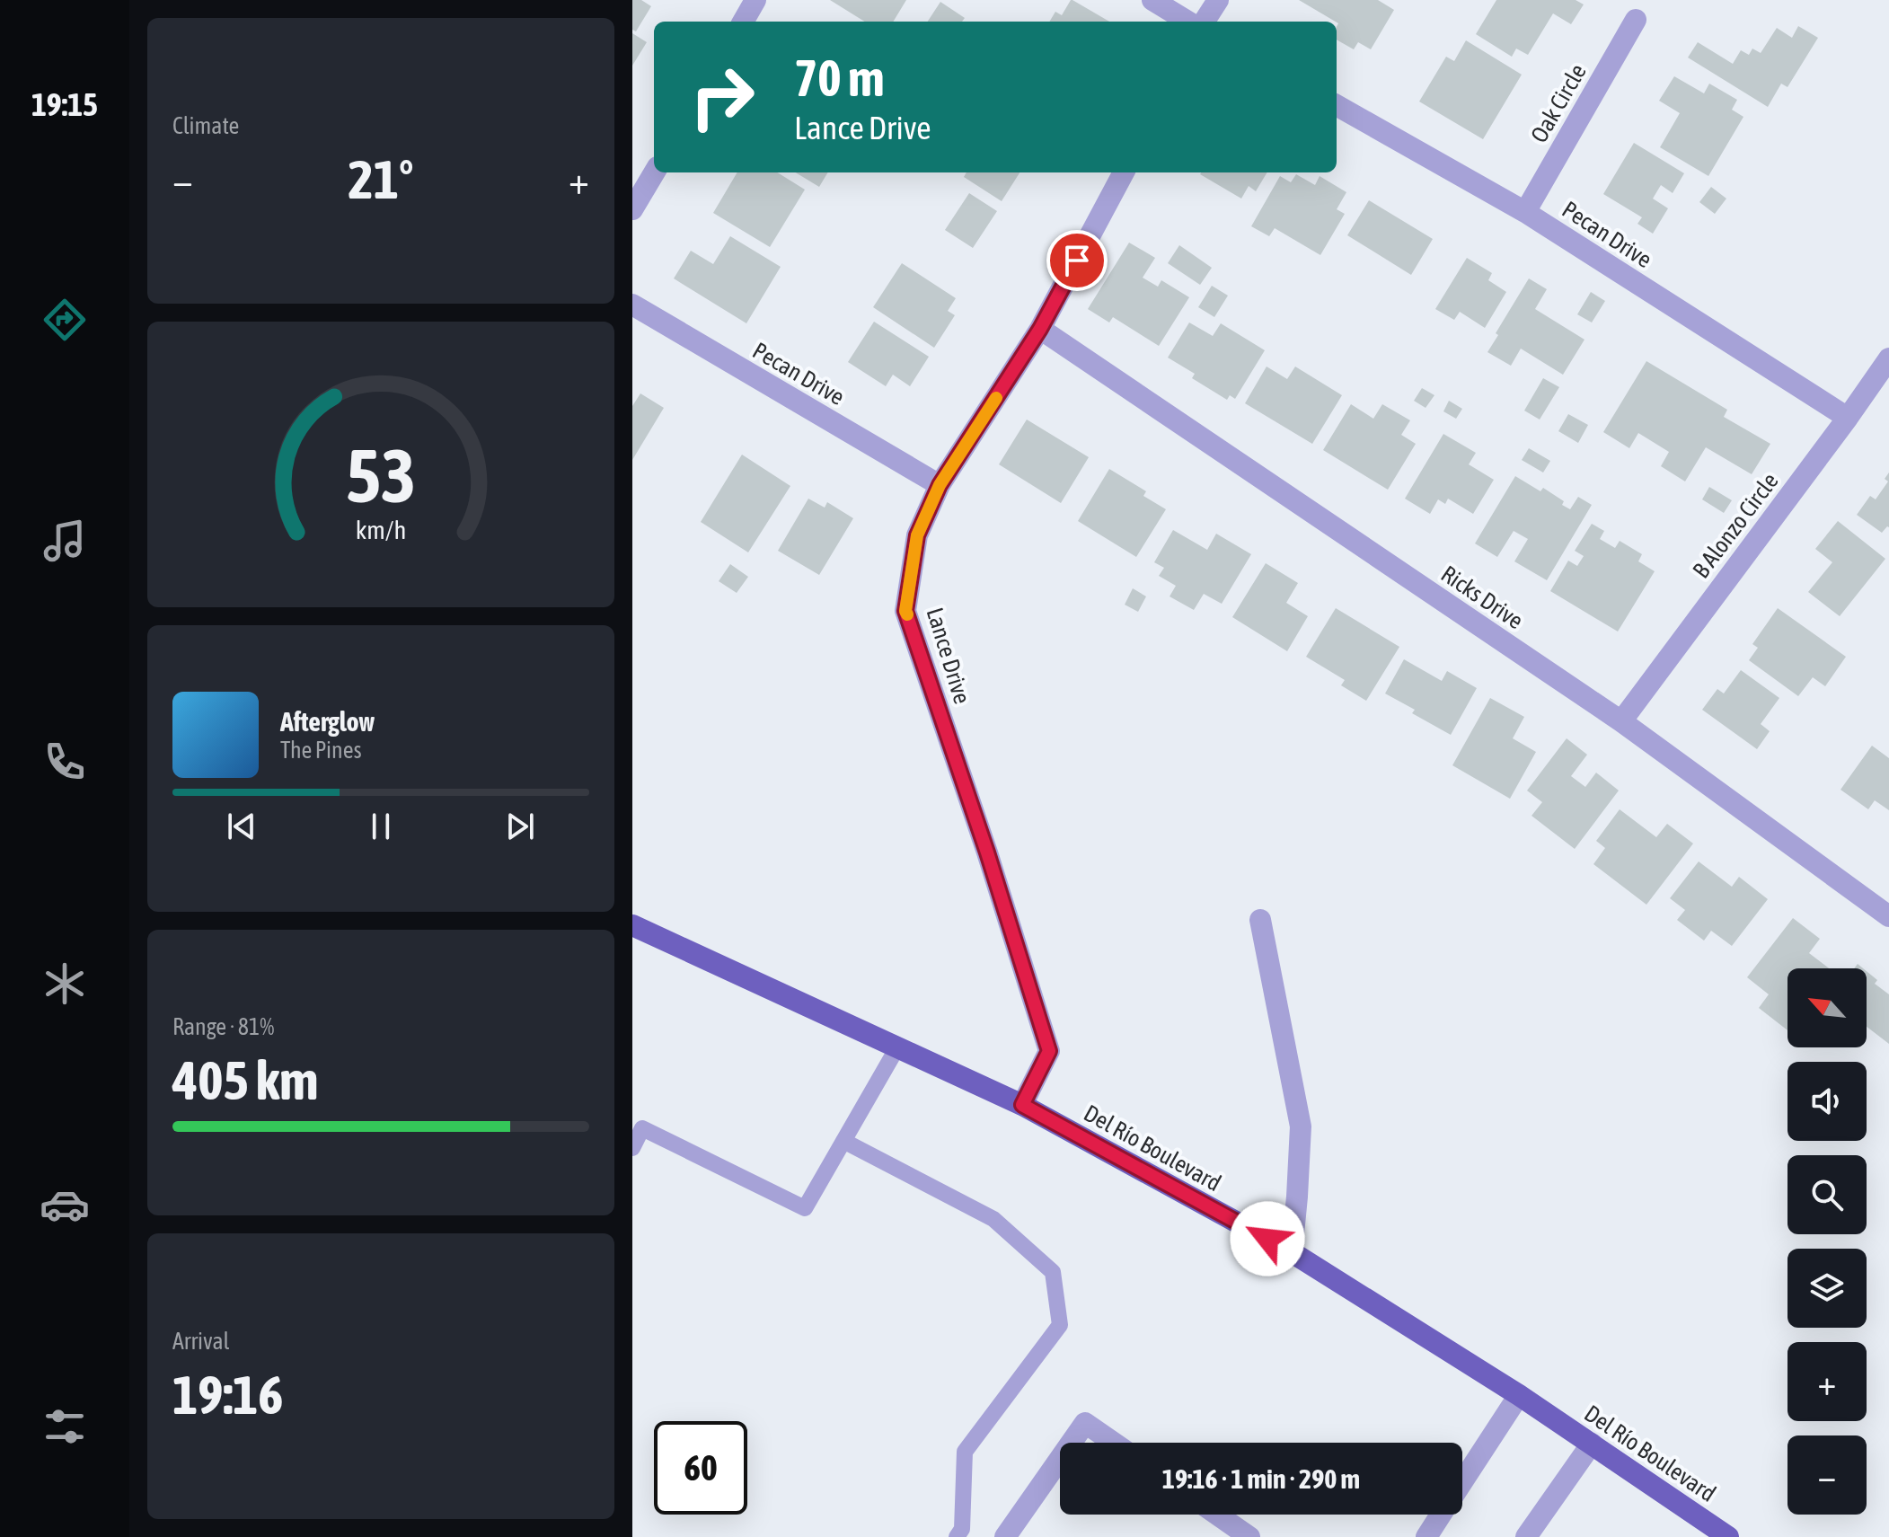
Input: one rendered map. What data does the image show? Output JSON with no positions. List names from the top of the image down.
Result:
{
  "streets": {
    "main road": ["Del Río Boulevard"],
    "street": [
      "Oak Circle",
      "Pecan Drive",
      "B Alonzo Circle",
      "Ricks Drive",
      "Lance Drive"
    ]
  },
  "crossings": [
    ["Oak Circle", "Pecan Drive"],
    ["Pecan Drive", "B Alonzo Circle"],
    ["Pecan Drive", "Lance Drive"],
    ["B Alonzo Circle", "Ricks Drive"],
    ["Ricks Drive", "Lance Drive"],
    ["Lance Drive", "Del Río Boulevard"]
  ],
  "north": "top left",
  "page": {
    "tabs": "19:15",
    "tile": [
      "Climate",
      ["Range · 81%", "405 km"],
      ["Arrival", "19:16"]
    ],
    "turn": ["70 m", "Lance Drive"],
    "heat": ["−", "21°", "+"],
    "song": ["Afterglow", "The Pines"],
    "map_buttons": ["+", "−"],
    "limit": "60",
    "trip": "19:16 · 1 min · 290 m",
    "gauge": ["53", "km/h"]
  }
}
